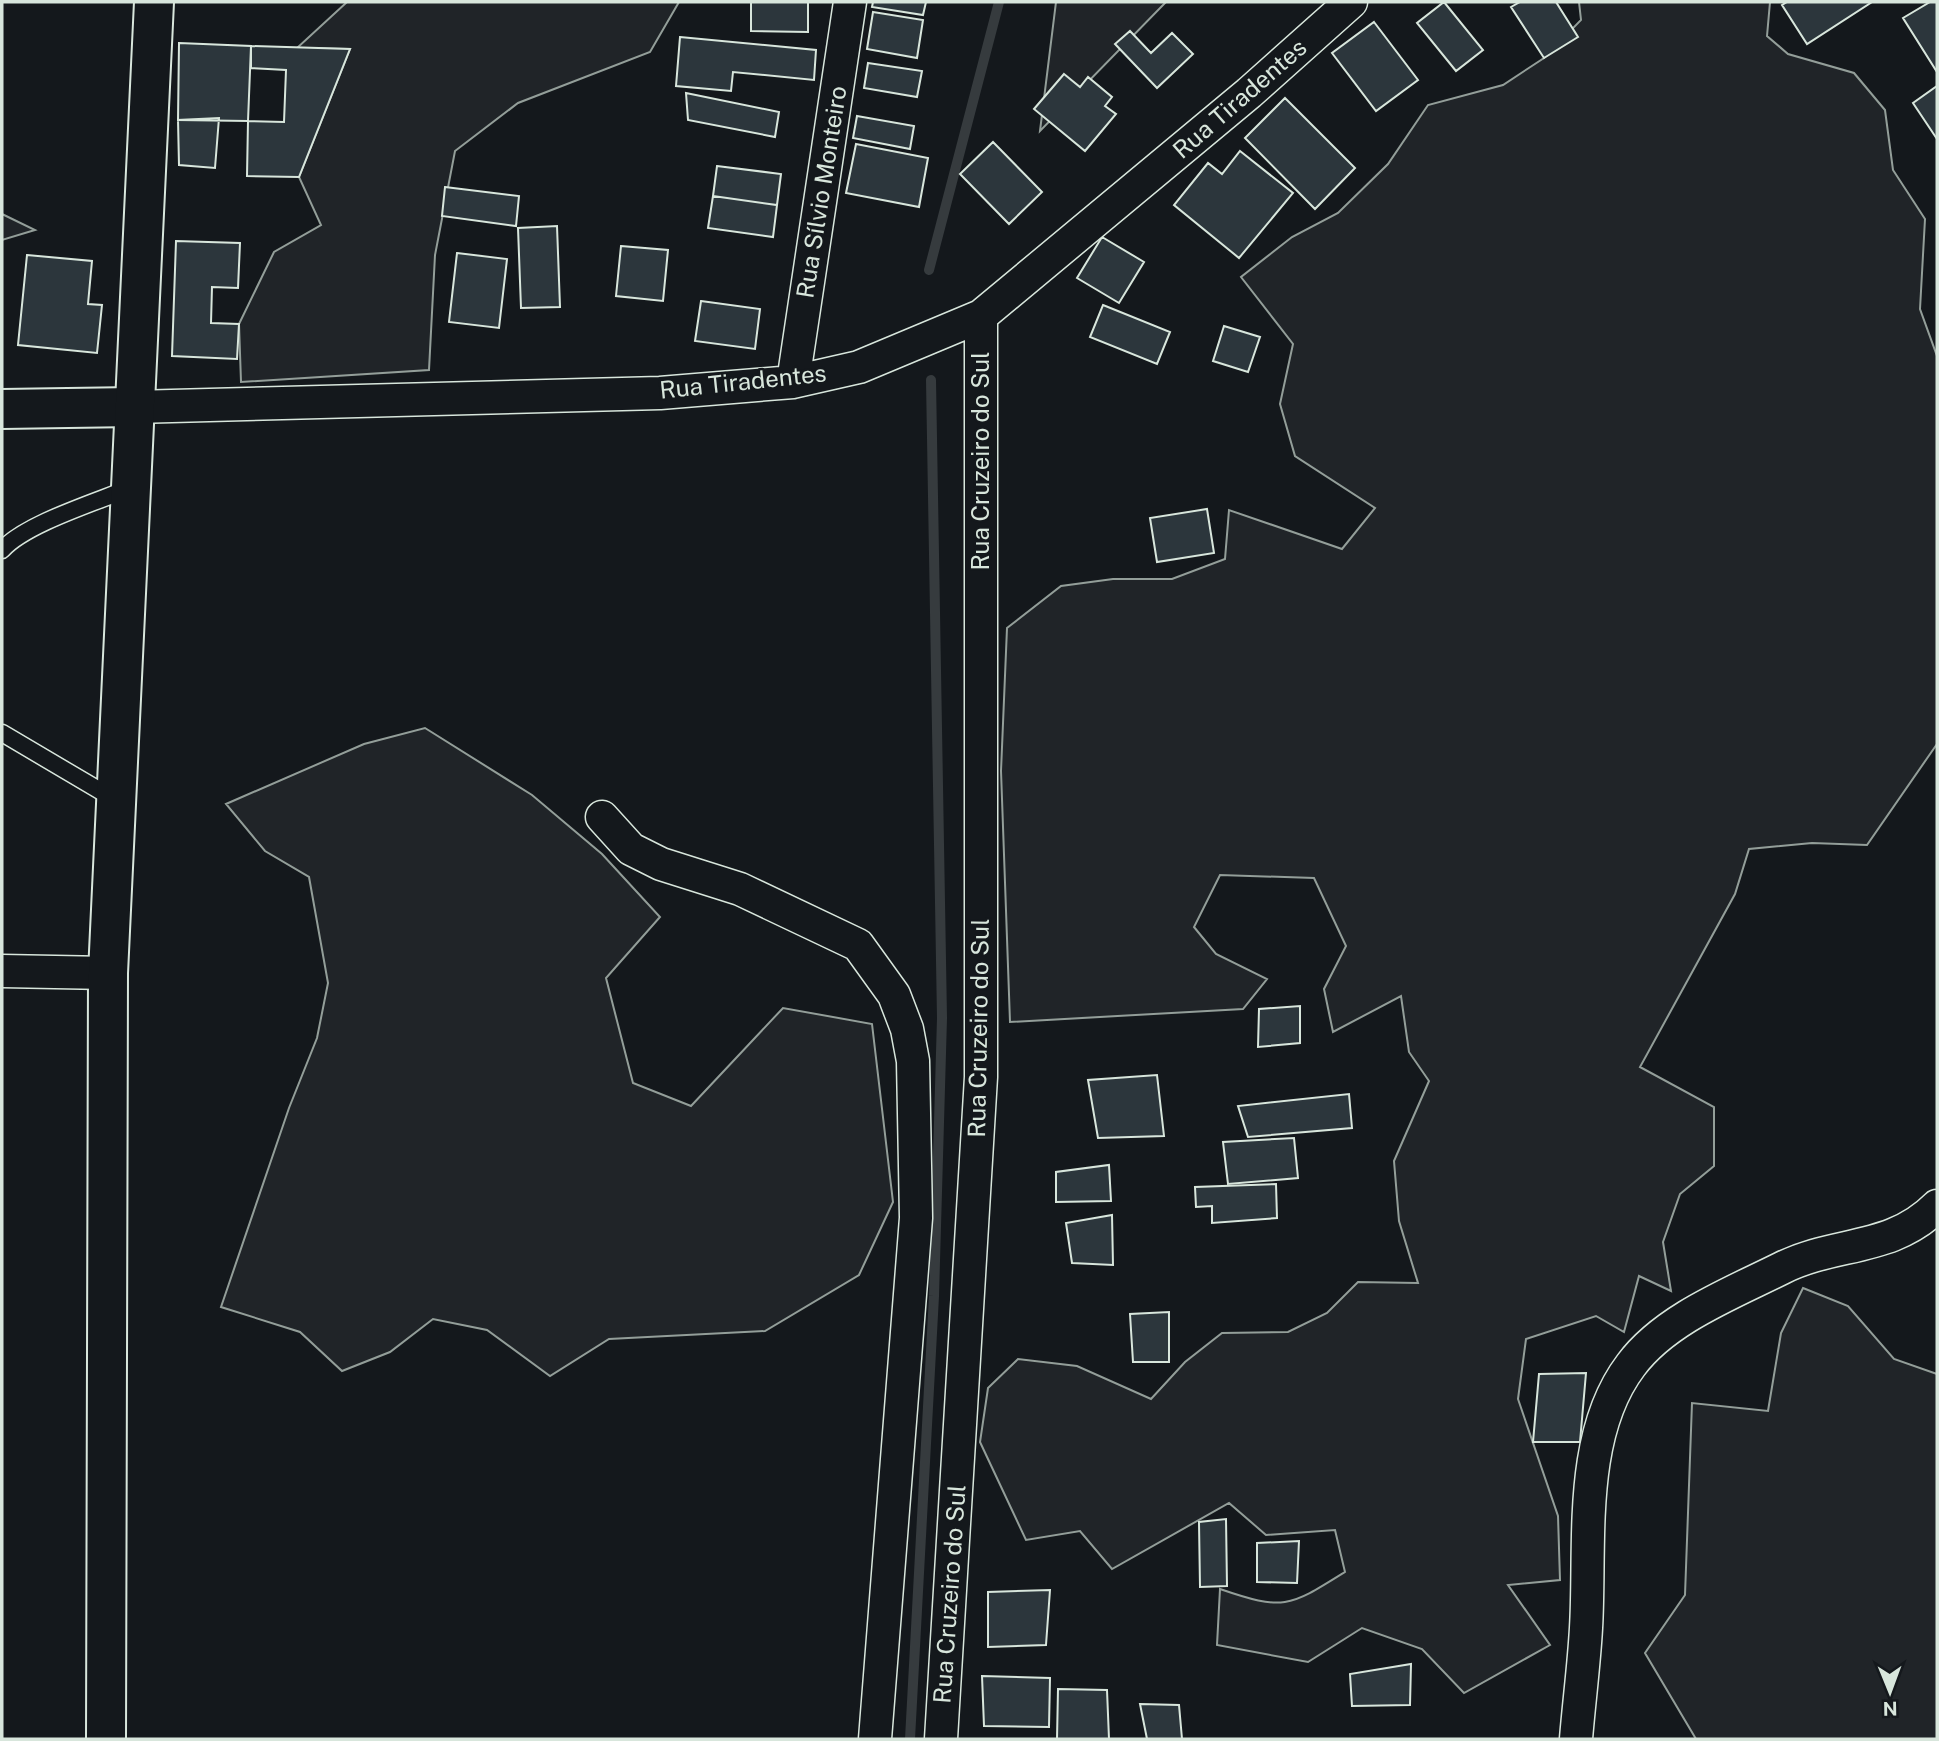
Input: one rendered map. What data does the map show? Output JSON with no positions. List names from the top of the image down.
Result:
{
  "streets": {
    "street": ["Rua Tiradentes", "Rua Sílvio Monteiro", "Rua Cruzeiro do Sul"]
  },
  "crossings": [
    ["Rua Tiradentes", "Rua Sílvio Monteiro"],
    ["Rua Tiradentes", "Rua Cruzeiro do Sul"]
  ],
  "north": "bottom"
}
